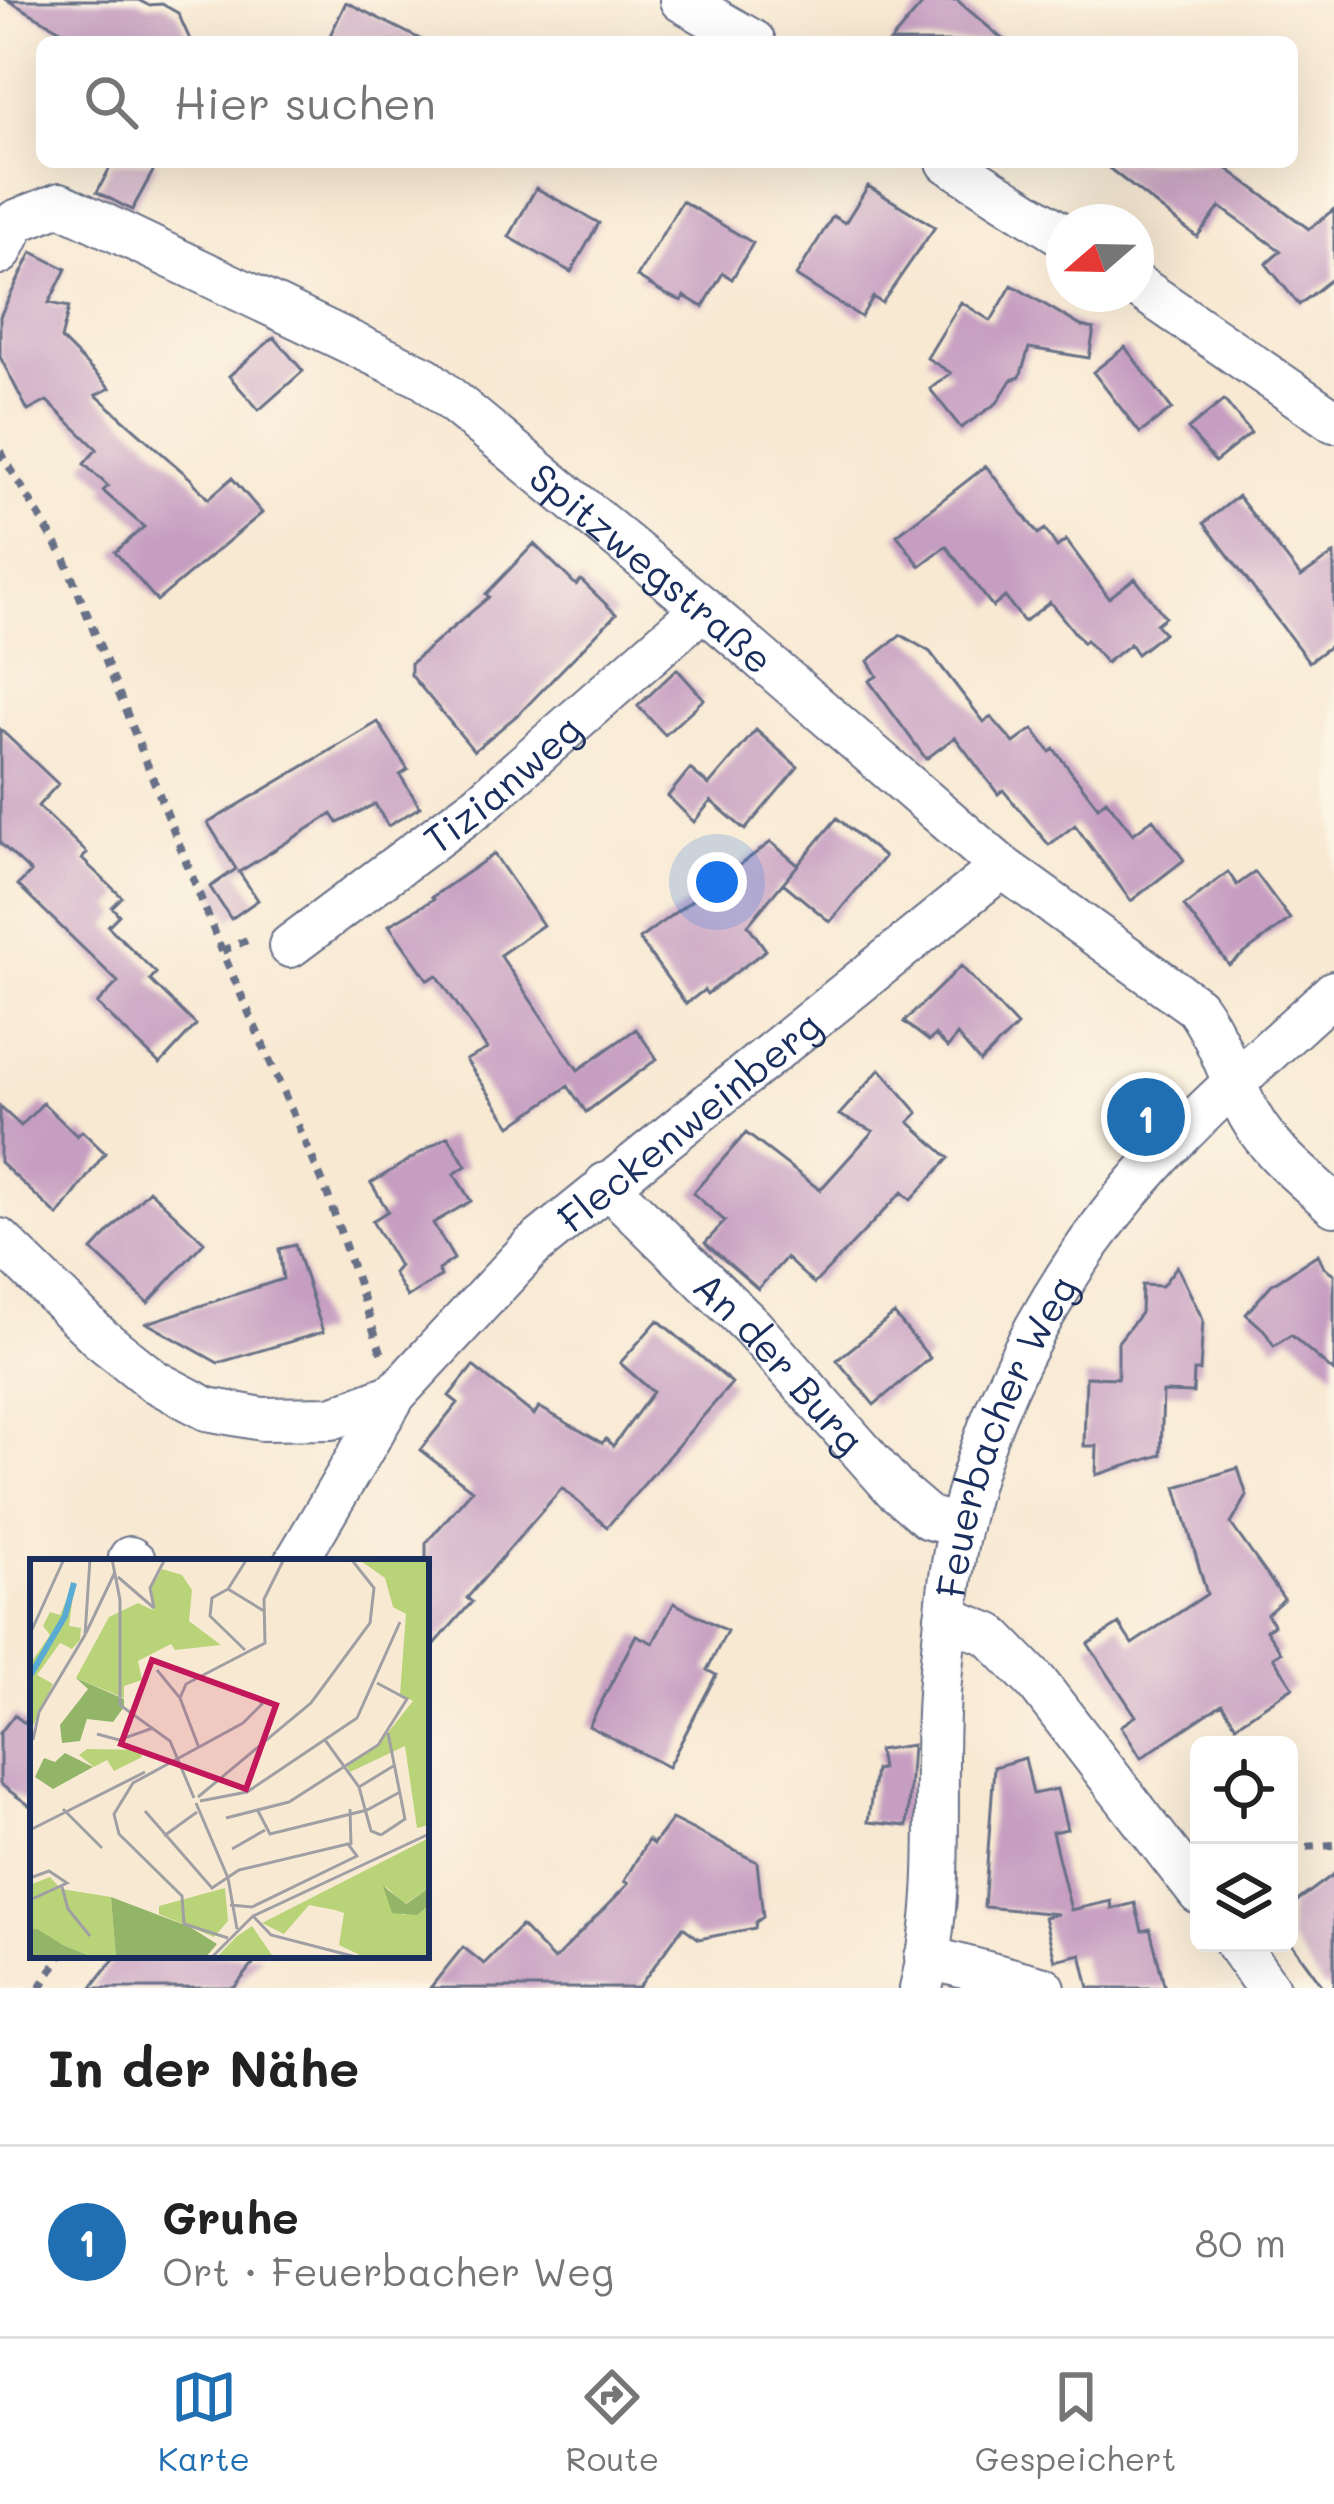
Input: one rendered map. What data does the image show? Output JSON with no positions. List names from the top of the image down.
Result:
{
  "streets": {
    "street": [
      "Spitzwegstraße",
      "Tizianweg",
      "Fleckenweinberg",
      "An der Burg",
      "Feuerbacher Weg"
    ]
  },
  "crossings": [
    ["Spitzwegstraße", "Tizianweg"],
    ["Spitzwegstraße", "Fleckenweinberg"],
    ["Spitzwegstraße", "Feuerbacher Weg"],
    ["Fleckenweinberg", "An der Burg"],
    ["An der Burg", "Feuerbacher Weg"]
  ],
  "north": "left",
  "page": {
    "search": "Hier suchen",
    "pins": "1",
    "heading": "In der Nähe",
    "list": [
      {
        "mark": "1",
        "name": "Gruhe",
        "note": "Ort · Feuerbacher Weg",
        "value": "80 m"
      }
    ],
    "nav": ["Karte", "Route", "Gespeichert"]
  }
}
